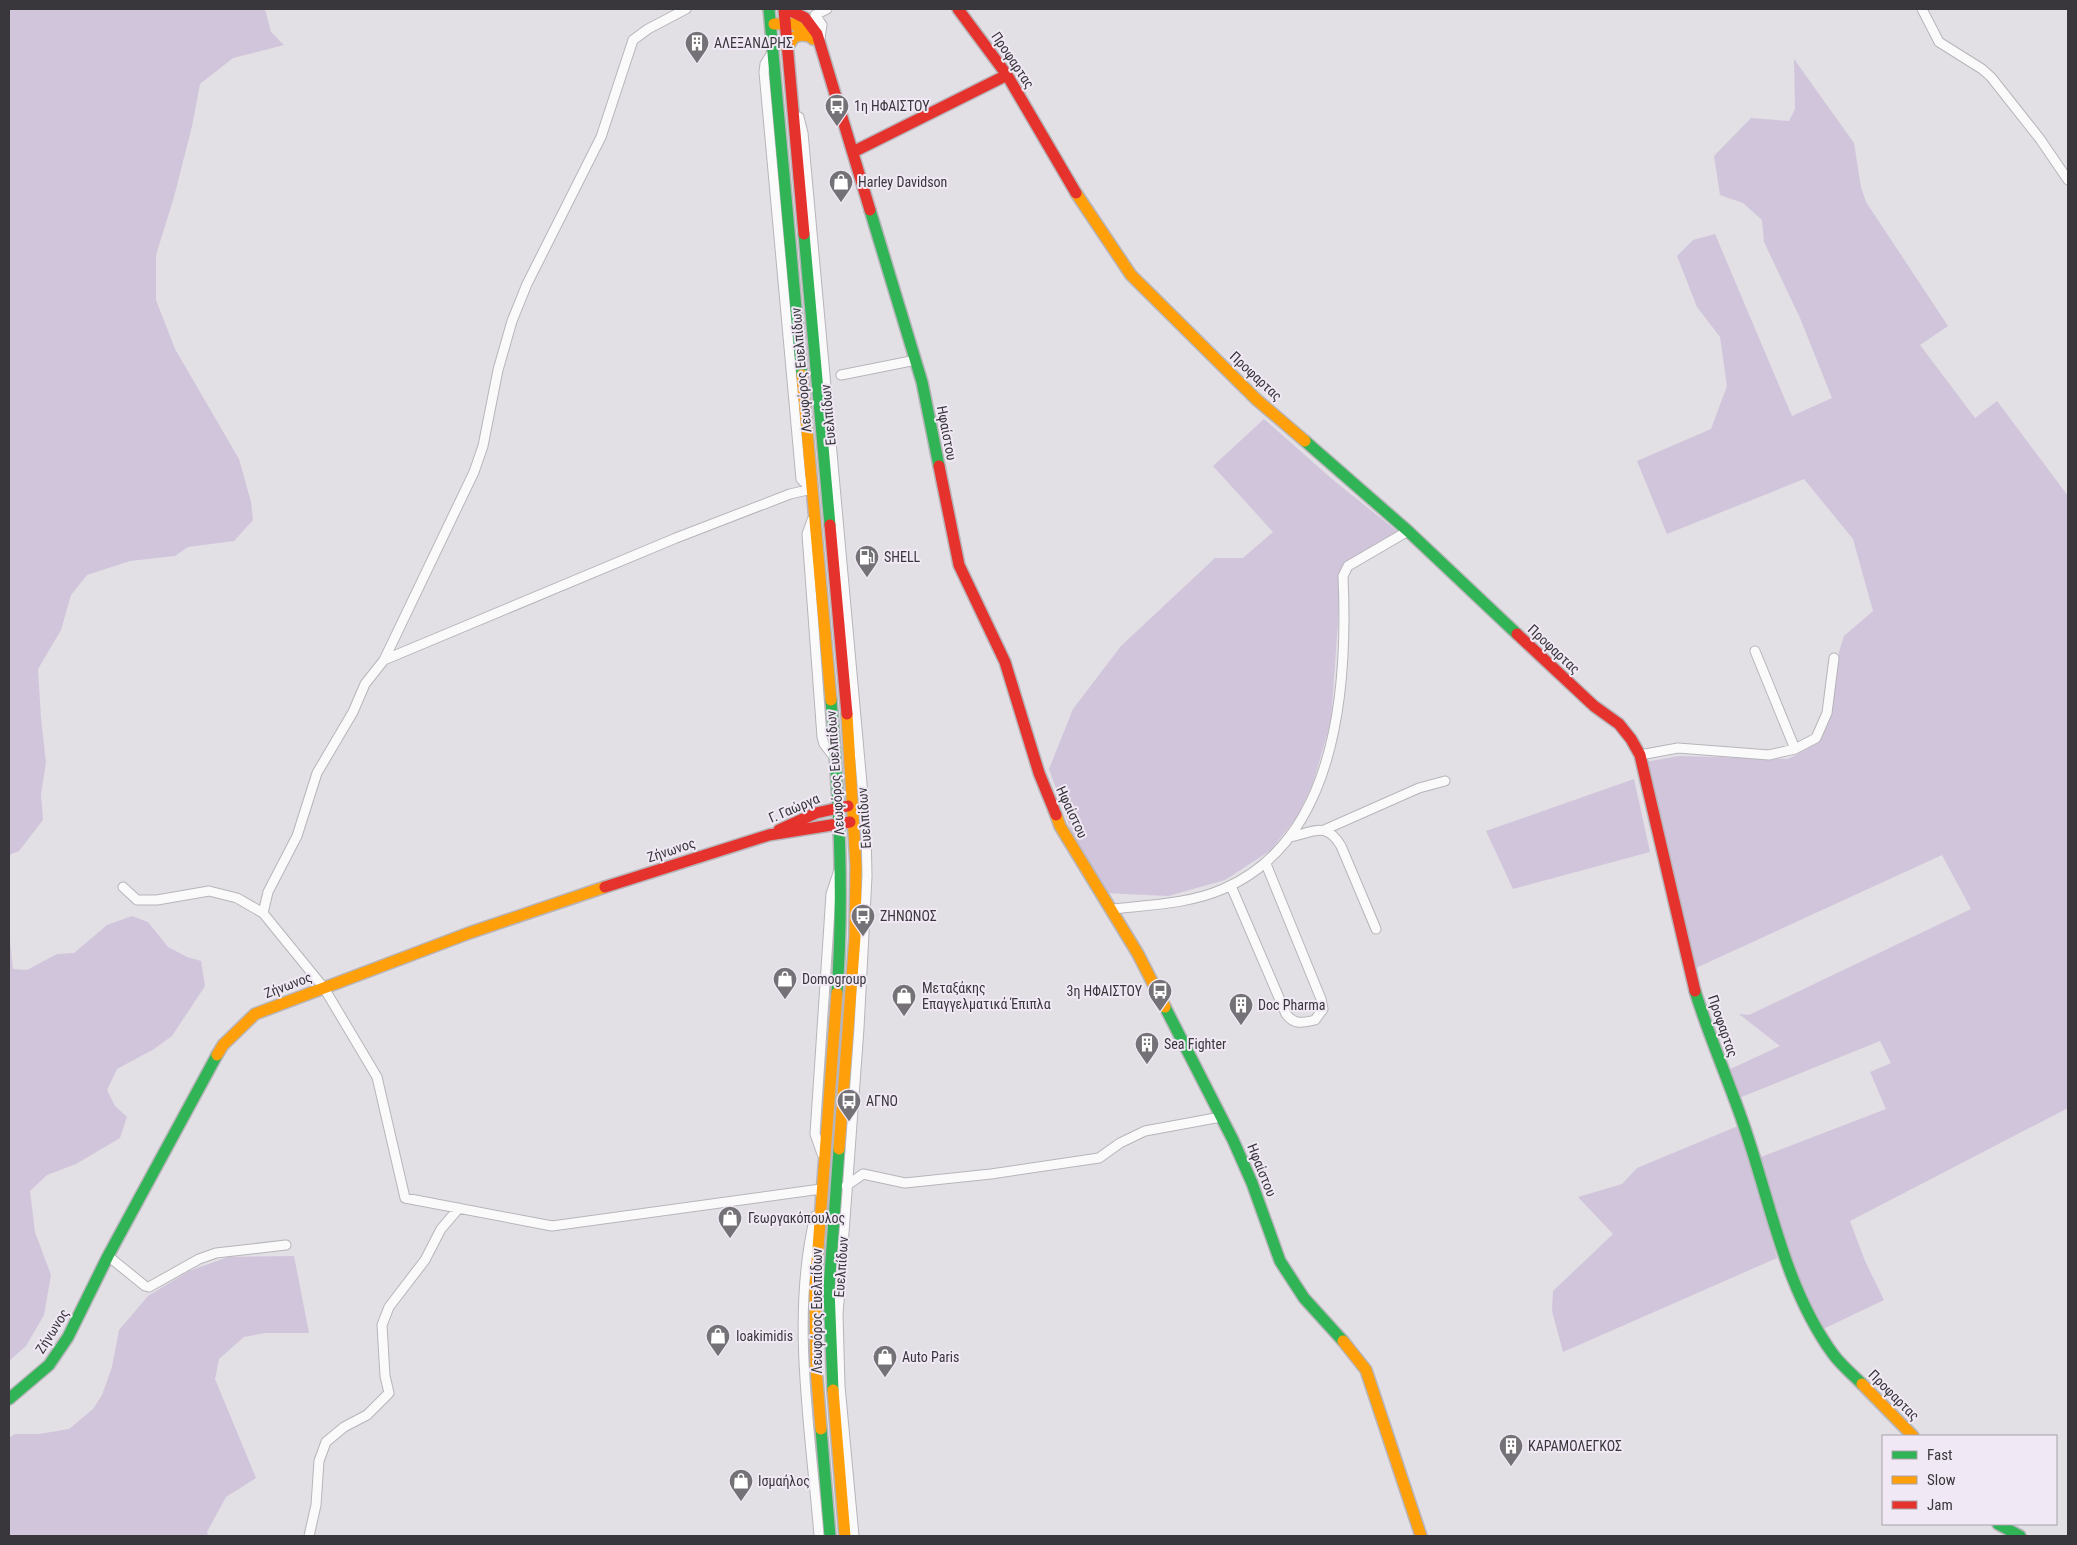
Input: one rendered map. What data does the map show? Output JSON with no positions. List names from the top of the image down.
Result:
{
  "streets": {
    "street": [
      "Προφαρτας",
      "Λεωφόρος Ευελπίδων",
      "Ευελπίδων",
      "Ηφαίστου",
      "Γ. Γαώργα",
      "Ζήνωνος"
    ]
  },
  "crossings": [
    ["Λεωφόρος Ευελπίδων", "Ευελπίδων"],
    ["Λεωφόρος Ευελπίδων", "Ηφαίστου"],
    ["Λεωφόρος Ευελπίδων", "Γ. Γαώργα"],
    ["Γ. Γαώργα", "Ζήνωνος"]
  ],
  "places": {
    "building": [
      "ΑΛΕΞΑΝΔΡΗΣ",
      "Doc Pharma",
      "Sea Fighter",
      "ΚΑΡΑΜΟΛΕΓΚΟΣ"
    ],
    "bus stop": [
      "1η ΗΦΑΙΣΤΟΥ",
      "ΖΗΝΩΝΟΣ",
      "3η ΗΦΑΙΣΤΟΥ",
      "ΑΓΝΟ"
    ],
    "shop": [
      "Harley Davidson",
      "Domogroup",
      "Μεταξάκης Επαγγελματικά Έπιπλα",
      "Γεωργακόπουλος",
      "Ioakimidis",
      "Auto Paris",
      "Ισμαήλος"
    ],
    "fuel station": ["SHELL"]
  },
  "legend": ["Fast", "Slow", "Jam"]
}
